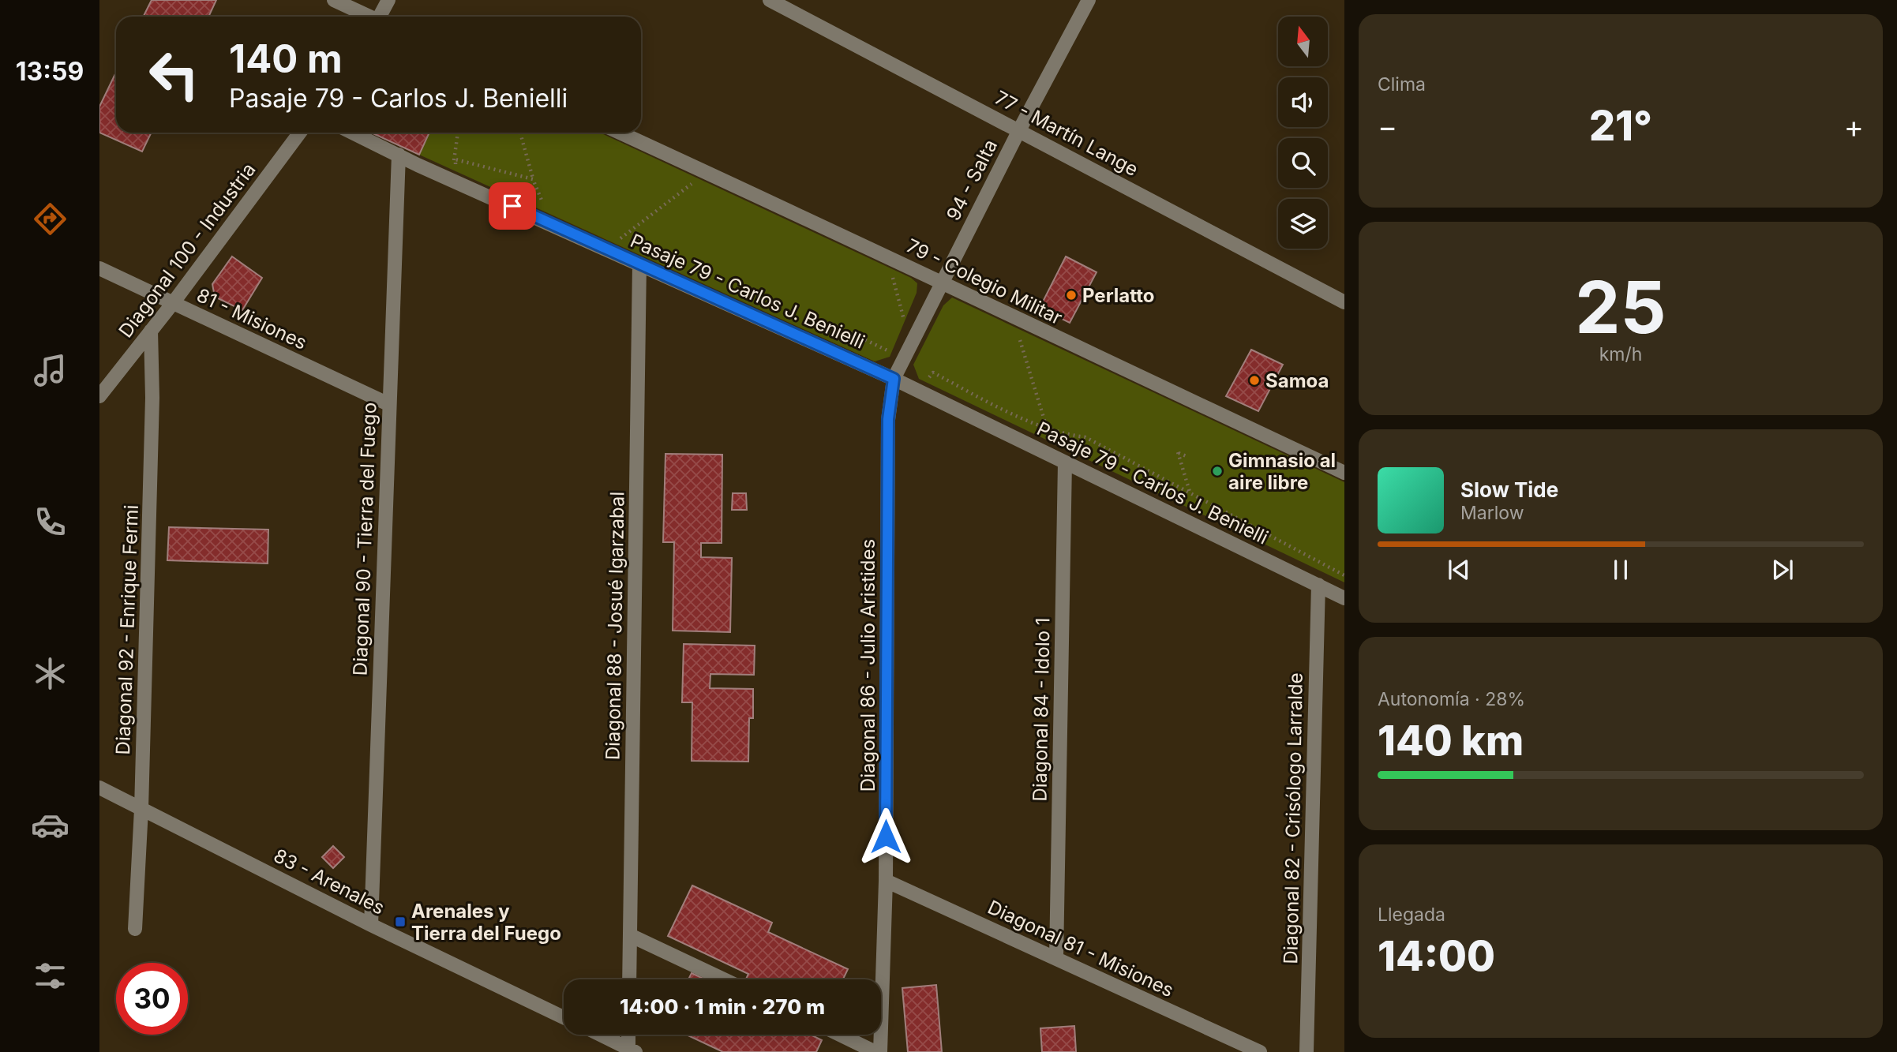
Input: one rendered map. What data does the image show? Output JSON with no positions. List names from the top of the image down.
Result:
{
  "streets": {
    "street": [
      "77 - Martín Lange",
      "94 - Salta",
      "Diagonal 100 - Industria",
      "79 - Colegio Militar",
      "Pasaje 79 - Carlos J. Benielli",
      "81 - Misiones",
      "Diagonal 90 - Tierra del Fuego",
      "Diagonal 88 - Josué Igarzabal",
      "Diagonal 92 - Enrique Fermi",
      "Diagonal 86 - Julio Aristides",
      "Diagonal 84 - Idolo 1",
      "Diagonal 82 - Crisólogo Larralde",
      "83 - Arenales",
      "Diagonal 81 - Misiones"
    ]
  },
  "crossings": [
    ["77 - Martín Lange", "94 - Salta"],
    ["94 - Salta", "79 - Colegio Militar"],
    ["94 - Salta", "Pasaje 79 - Carlos J. Benielli"],
    ["94 - Salta", "Diagonal 86 - Julio Aristides"],
    ["Diagonal 100 - Industria", "81 - Misiones"],
    ["Diagonal 100 - Industria", "Diagonal 92 - Enrique Fermi"],
    ["Pasaje 79 - Carlos J. Benielli", "Diagonal 90 - Tierra del Fuego"],
    ["Pasaje 79 - Carlos J. Benielli", "Diagonal 88 - Josué Igarzabal"],
    ["Pasaje 79 - Carlos J. Benielli", "Diagonal 86 - Julio Aristides"],
    ["Pasaje 79 - Carlos J. Benielli", "Diagonal 84 - Idolo 1"],
    ["Pasaje 79 - Carlos J. Benielli", "Diagonal 82 - Crisólogo Larralde"],
    ["81 - Misiones", "Diagonal 90 - Tierra del Fuego"],
    ["Diagonal 90 - Tierra del Fuego", "83 - Arenales"],
    ["Diagonal 92 - Enrique Fermi", "83 - Arenales"],
    ["Diagonal 86 - Julio Aristides", "Diagonal 81 - Misiones"],
    ["Diagonal 84 - Idolo 1", "Diagonal 81 - Misiones"]
  ],
  "places": {
    "other": ["Perlatto", "Samoa", "Gimnasio al aire libre"],
    "transit": ["Arenales y Tierra del Fuego"]
  },
  "north": "top",
  "page": {
    "tabs": "13:59",
    "tile": [
      "Clima",
      ["25", "km/h"],
      ["Autonomía · 28%", "140 km"],
      ["Llegada", "14:00"]
    ],
    "turn": ["140 m", "Pasaje 79 - Carlos J. Benielli"],
    "heat": ["−", "21°", "+"],
    "song": ["Slow Tide", "Marlow"],
    "limit": "30",
    "trip": "14:00 · 1 min · 270 m"
  }
}
